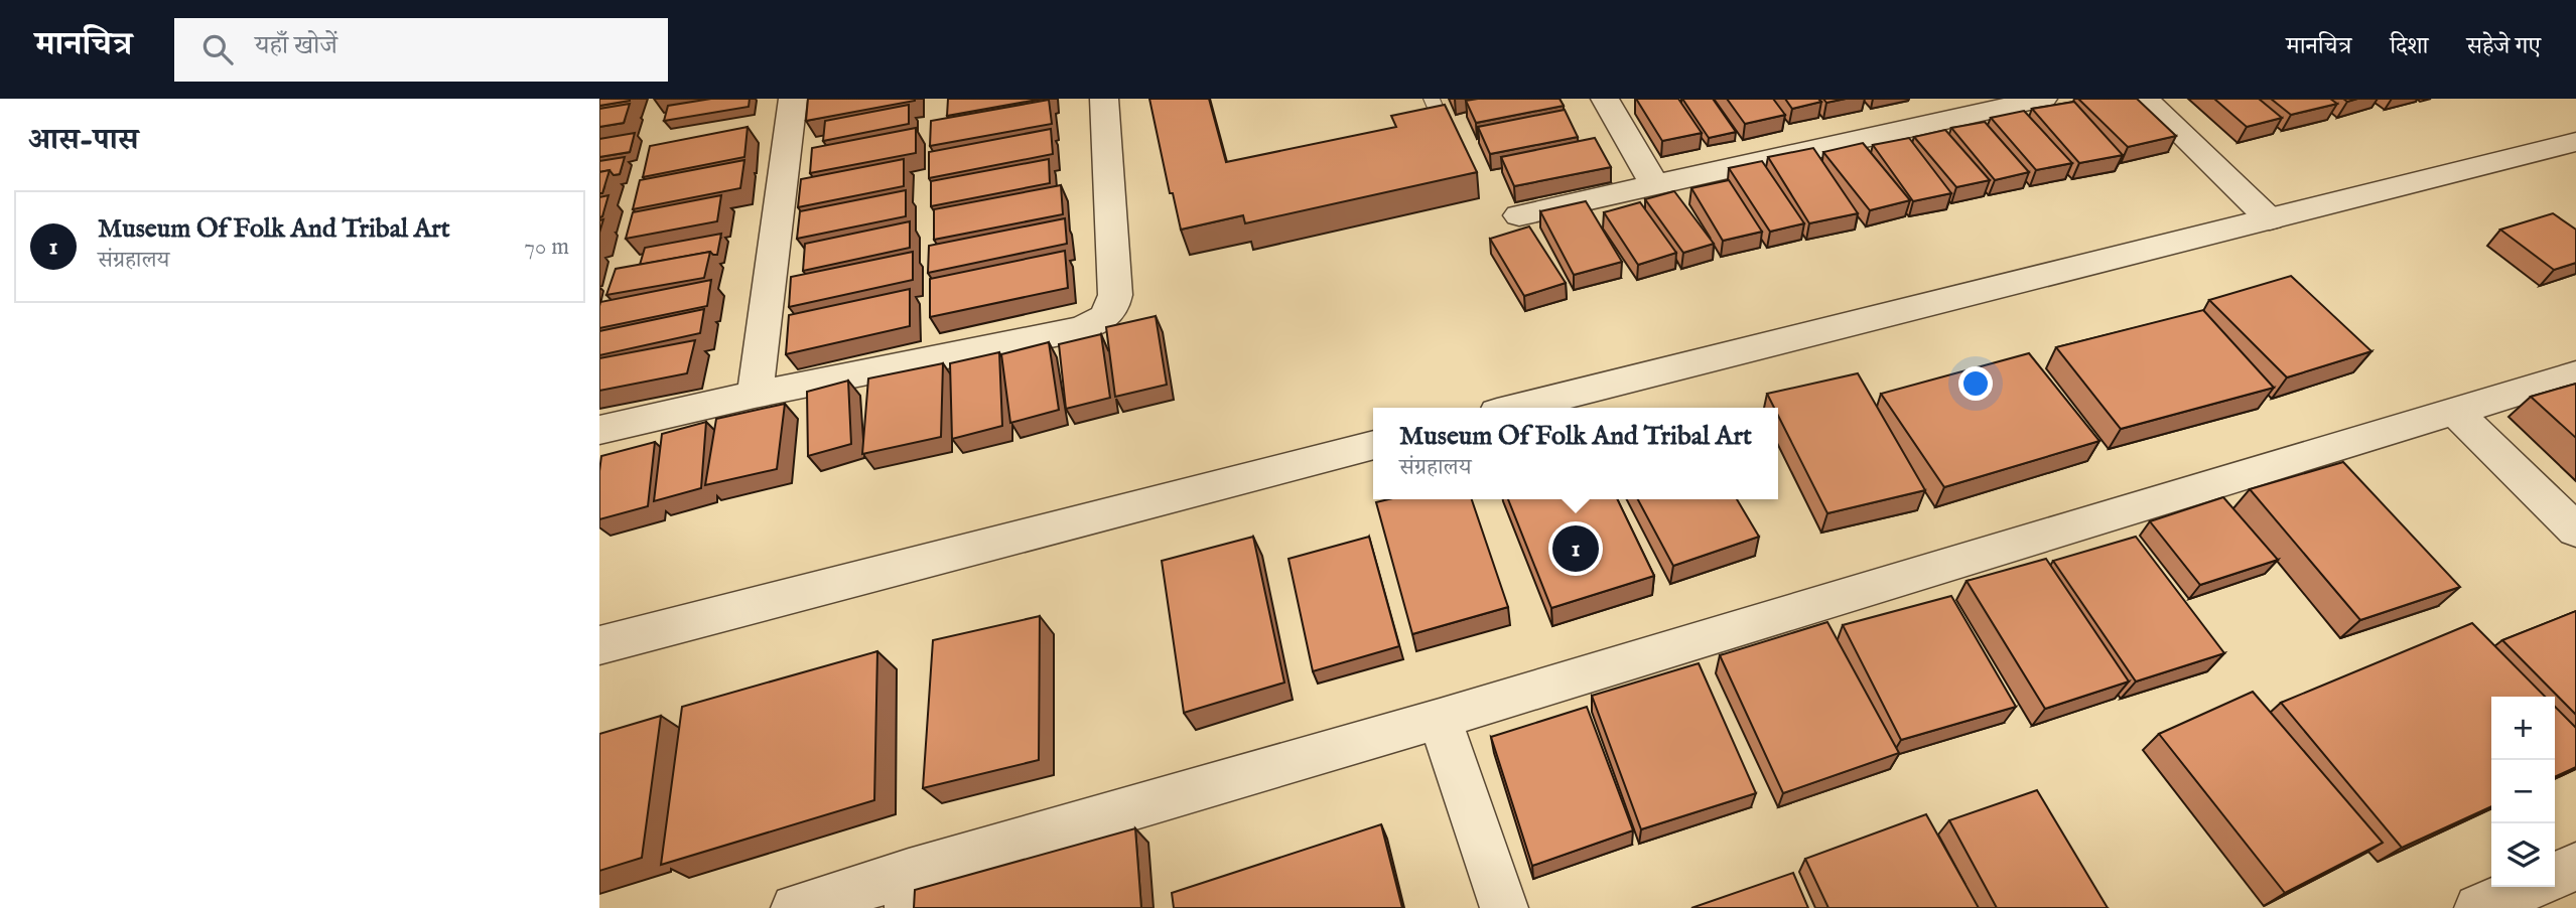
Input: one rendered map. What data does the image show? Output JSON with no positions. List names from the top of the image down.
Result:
{
  "page": {
    "header": "मानचित्र",
    "search": "यहाँ खोजें",
    "nav": ["मानचित्र", "दिशा", "सहेजे गए"],
    "heading": "आस-पास",
    "list": [
      {
        "mark": "1",
        "name": "Museum Of Folk And Tribal Art",
        "note": "संग्रहालय",
        "value": "70 m"
      }
    ],
    "popup": ["Museum Of Folk And Tribal Art", "संग्रहालय"],
    "pins": "1",
    "map_buttons": ["+", "−"]
  }
}
